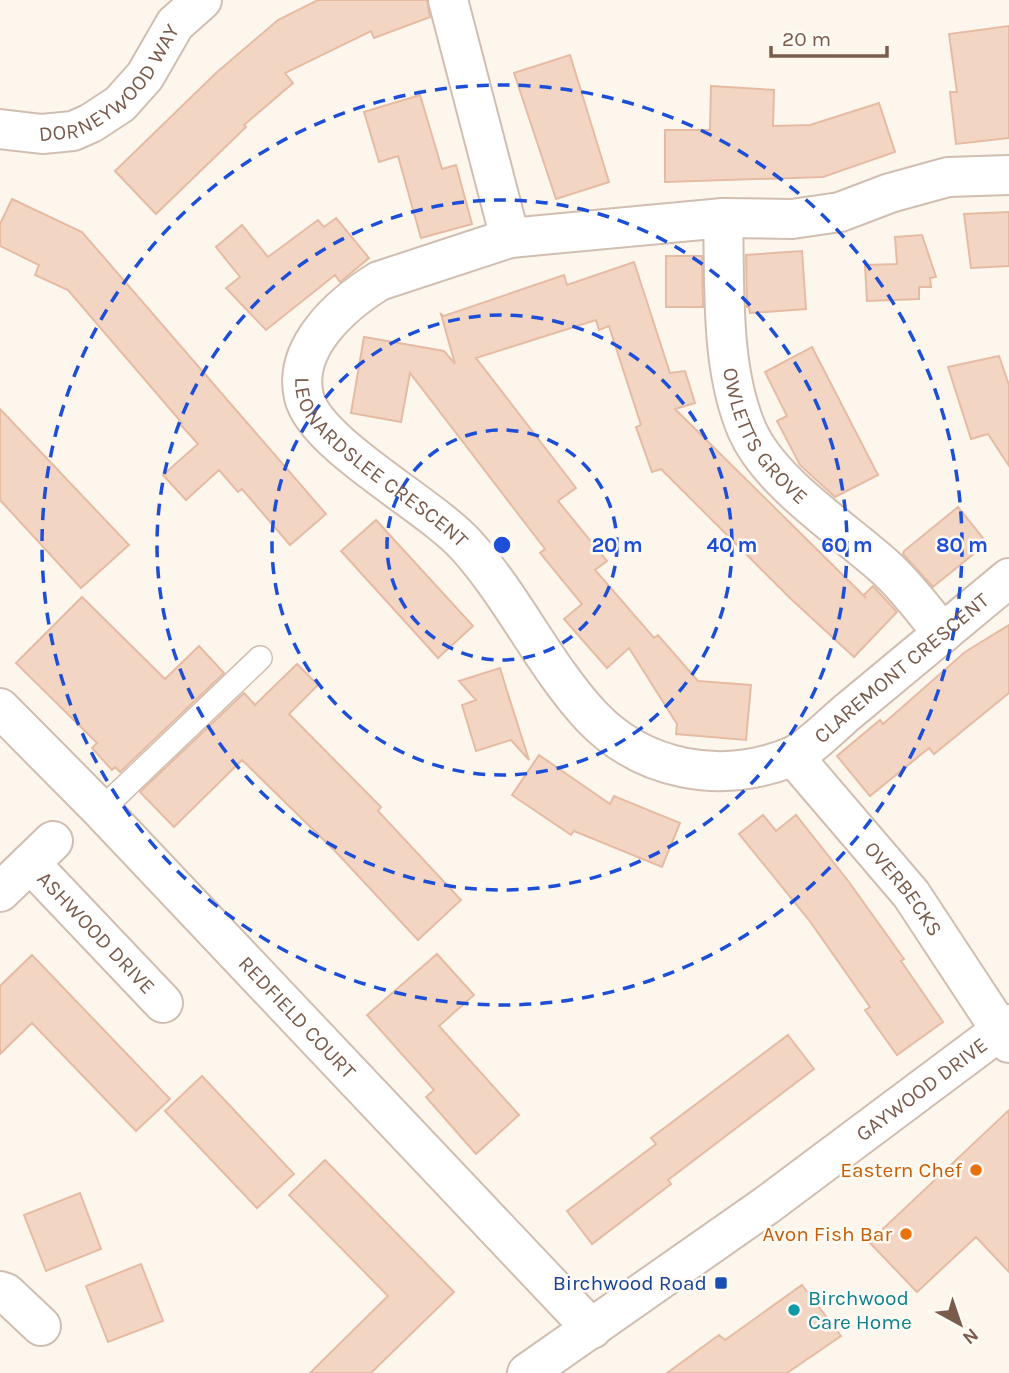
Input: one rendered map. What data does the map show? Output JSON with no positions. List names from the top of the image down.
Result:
{
  "streets": {
    "street": [
      "DORNEYWOOD WAY",
      "OWLETTS GROVE",
      "LEONARDSLEE CRESCENT",
      "CLAREMONT CRESCENT",
      "OVERBECKS",
      "ASHWOOD DRIVE",
      "REDFIELD COURT",
      "GAYWOOD DRIVE"
    ]
  },
  "crossings": [
    ["OWLETTS GROVE", "LEONARDSLEE CRESCENT"],
    ["OWLETTS GROVE", "CLAREMONT CRESCENT"],
    ["LEONARDSLEE CRESCENT", "CLAREMONT CRESCENT"],
    ["LEONARDSLEE CRESCENT", "OVERBECKS"],
    ["CLAREMONT CRESCENT", "OVERBECKS"],
    ["OVERBECKS", "GAYWOOD DRIVE"],
    ["REDFIELD COURT", "GAYWOOD DRIVE"]
  ],
  "places": {
    "other": ["Eastern Chef", "Avon Fish Bar", "Birchwood Care Home"],
    "transit": ["Birchwood Road"]
  },
  "scale_bar": "20 m",
  "north": "bottom right",
  "rings": [
    "20 m",
    "40 m",
    "60 m",
    "80 m"
  ]
}
